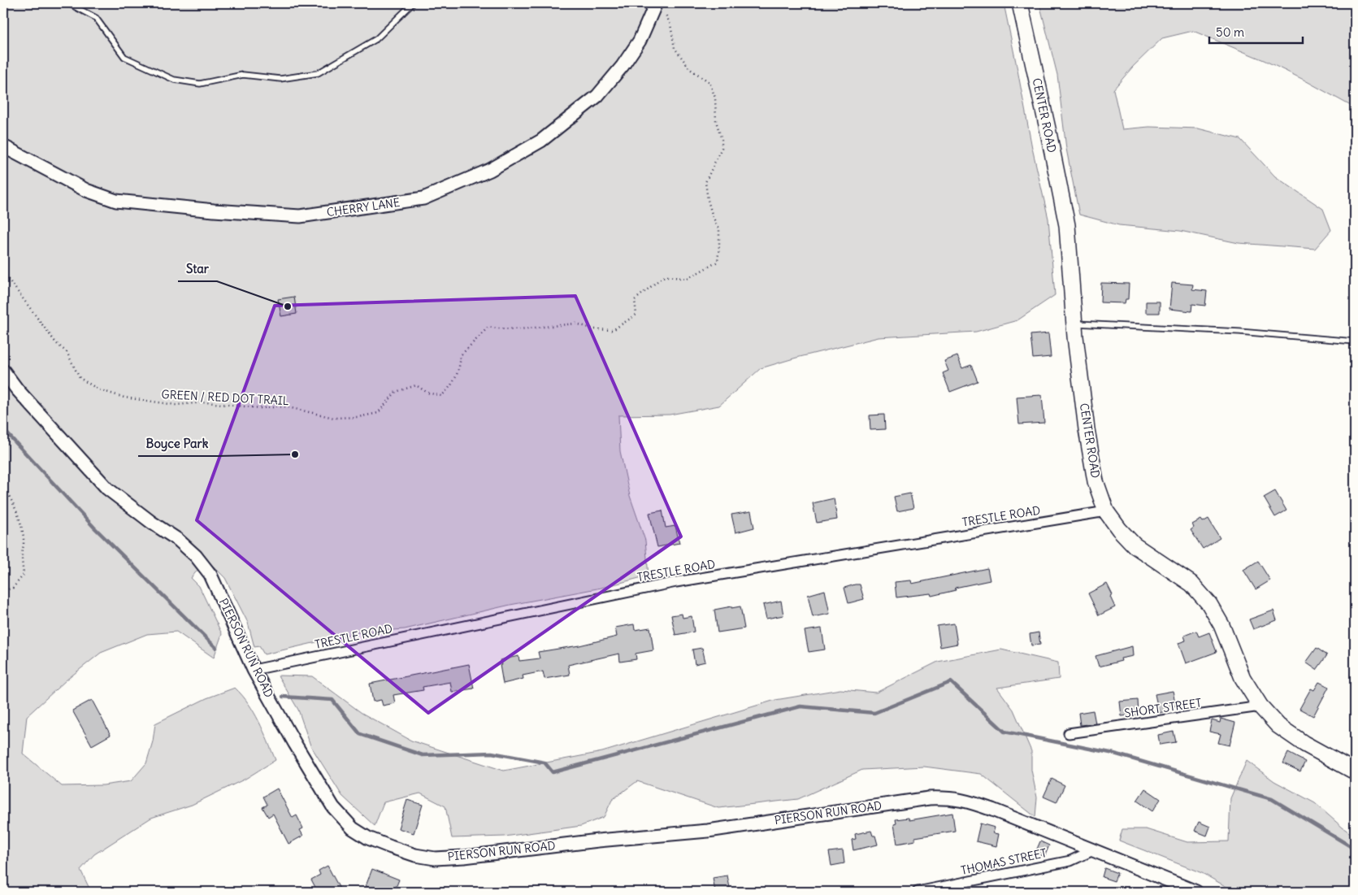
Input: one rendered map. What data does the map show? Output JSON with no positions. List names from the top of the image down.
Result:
{
  "streets": {
    "main road": ["CENTER ROAD"],
    "street": [
      "CHERRY LANE",
      "TRESTLE ROAD",
      "PIERSON RUN ROAD",
      "SHORT STREET",
      "THOMAS STREET"
    ],
    "path": ["GREEN / RED DOT TRAIL"]
  },
  "crossings": [
    ["CENTER ROAD", "TRESTLE ROAD"],
    ["CENTER ROAD", "SHORT STREET"],
    ["CHERRY LANE", "GREEN / RED DOT TRAIL"],
    ["TRESTLE ROAD", "PIERSON RUN ROAD"],
    ["PIERSON RUN ROAD", "THOMAS STREET"]
  ],
  "places": ["Star", "Boyce Park"],
  "scale_bar": "50 m"
}
